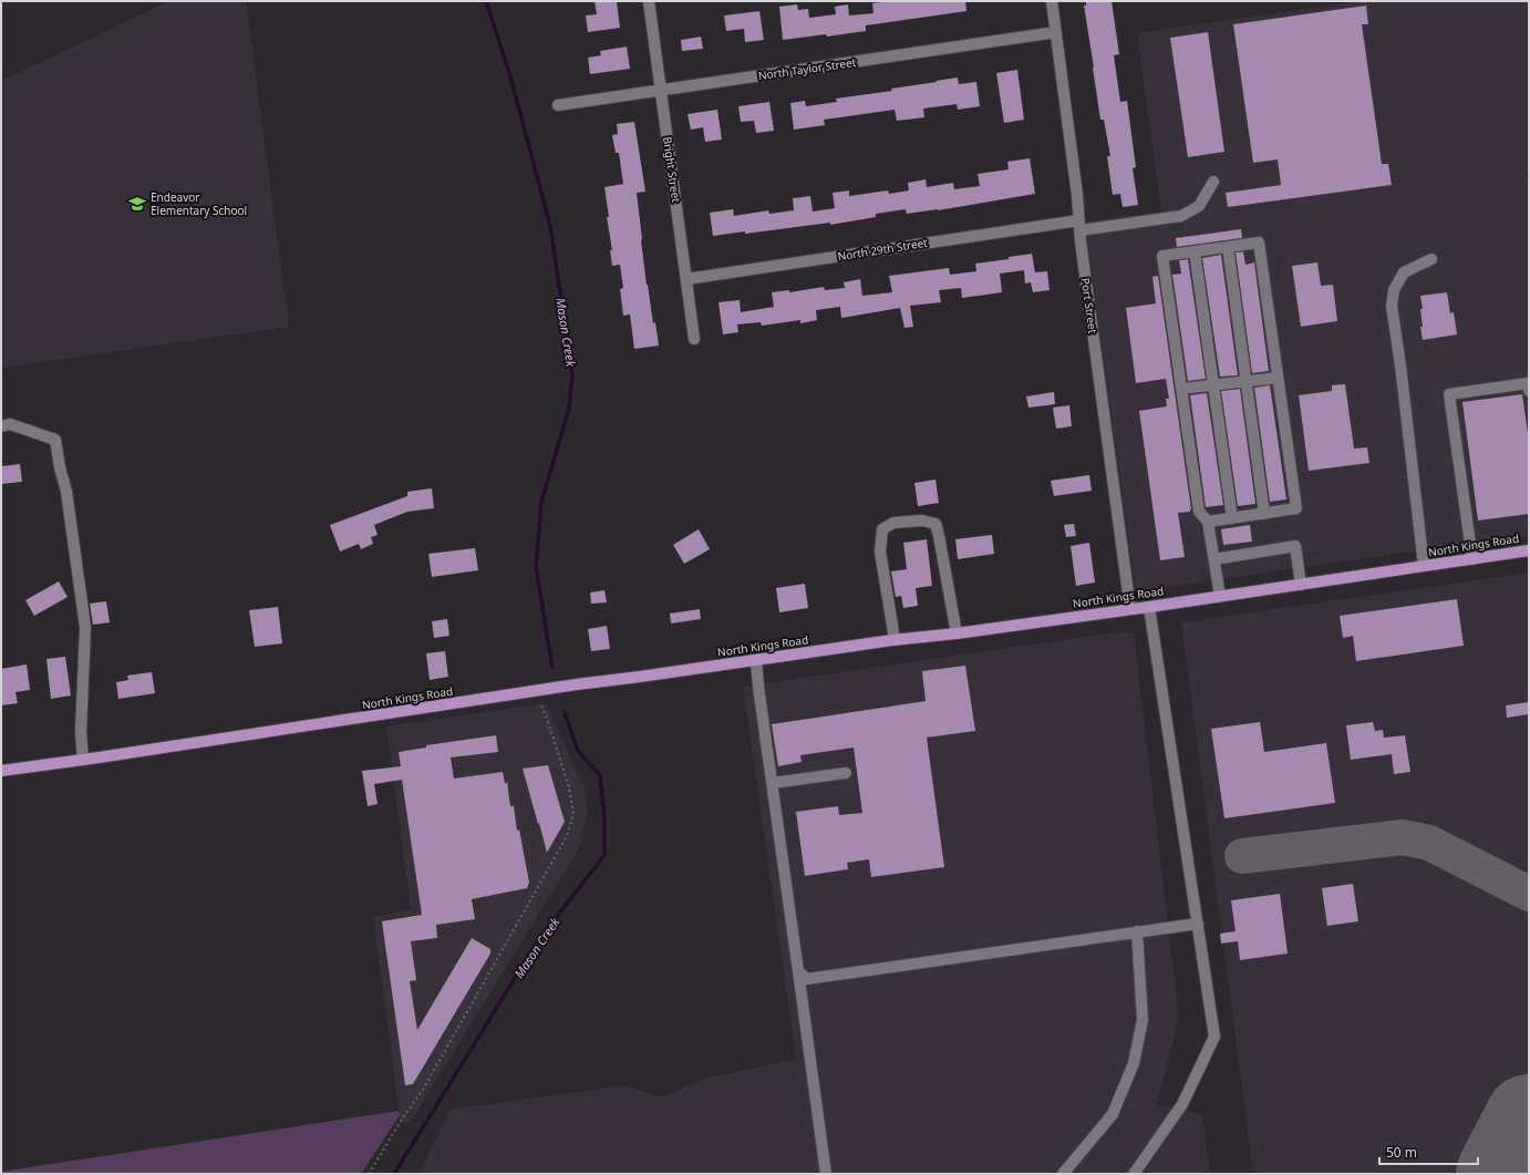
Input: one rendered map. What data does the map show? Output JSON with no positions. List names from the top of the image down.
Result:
{
  "streets": {
    "main road": ["North Kings Road"],
    "street": [
      "North Taylor Street",
      "Bright Street",
      "North 29th Street",
      "Port Street"
    ]
  },
  "crossings": [
    ["North Taylor Street", "Bright Street"],
    ["North Taylor Street", "Port Street"],
    ["Bright Street", "North 29th Street"],
    ["North 29th Street", "Port Street"],
    ["Port Street", "North Kings Road"]
  ],
  "water": ["Mason Creek"],
  "places": {
    "school or university": ["Endeavor Elementary School"]
  },
  "scale_bar": "50 m"
}
